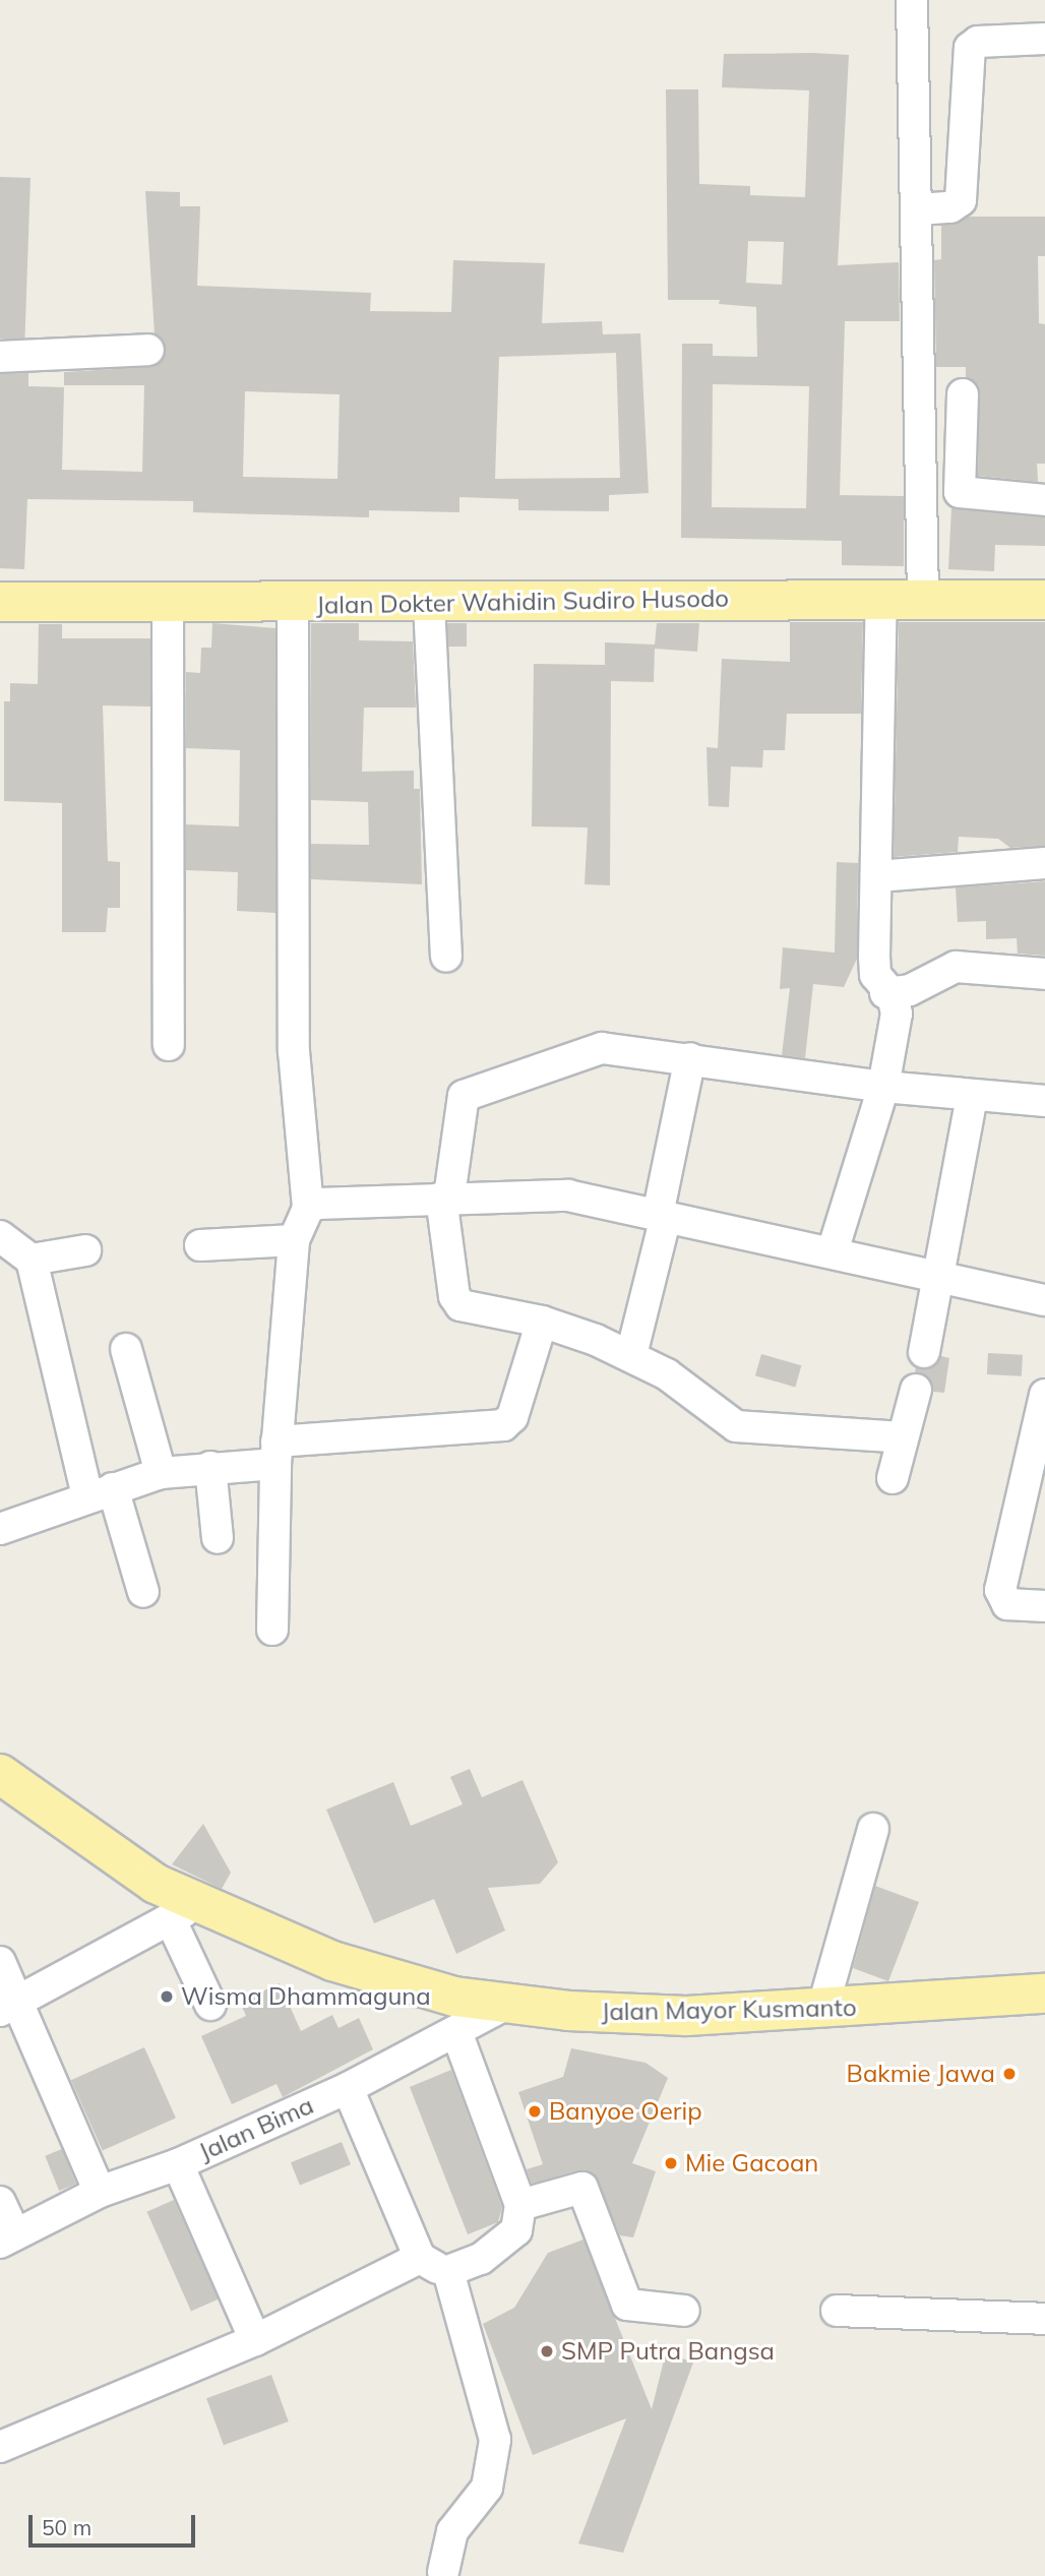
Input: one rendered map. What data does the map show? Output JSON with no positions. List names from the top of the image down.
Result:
{
  "streets": {
    "main road": ["Jalan Dokter Wahidin Sudiro Husodo", "Jalan Mayor Kusmanto"],
    "street": ["Jalan Bima"]
  },
  "crossings": [
    ["Jalan Mayor Kusmanto", "Jalan Bima"]
  ],
  "places": [
    "Wisma Dhammaguna",
    "Bakmie Jawa",
    "Banyoe Oerip",
    "Mie Gacoan",
    "SMP Putra Bangsa"
  ],
  "scale_bar": "50 m"
}
